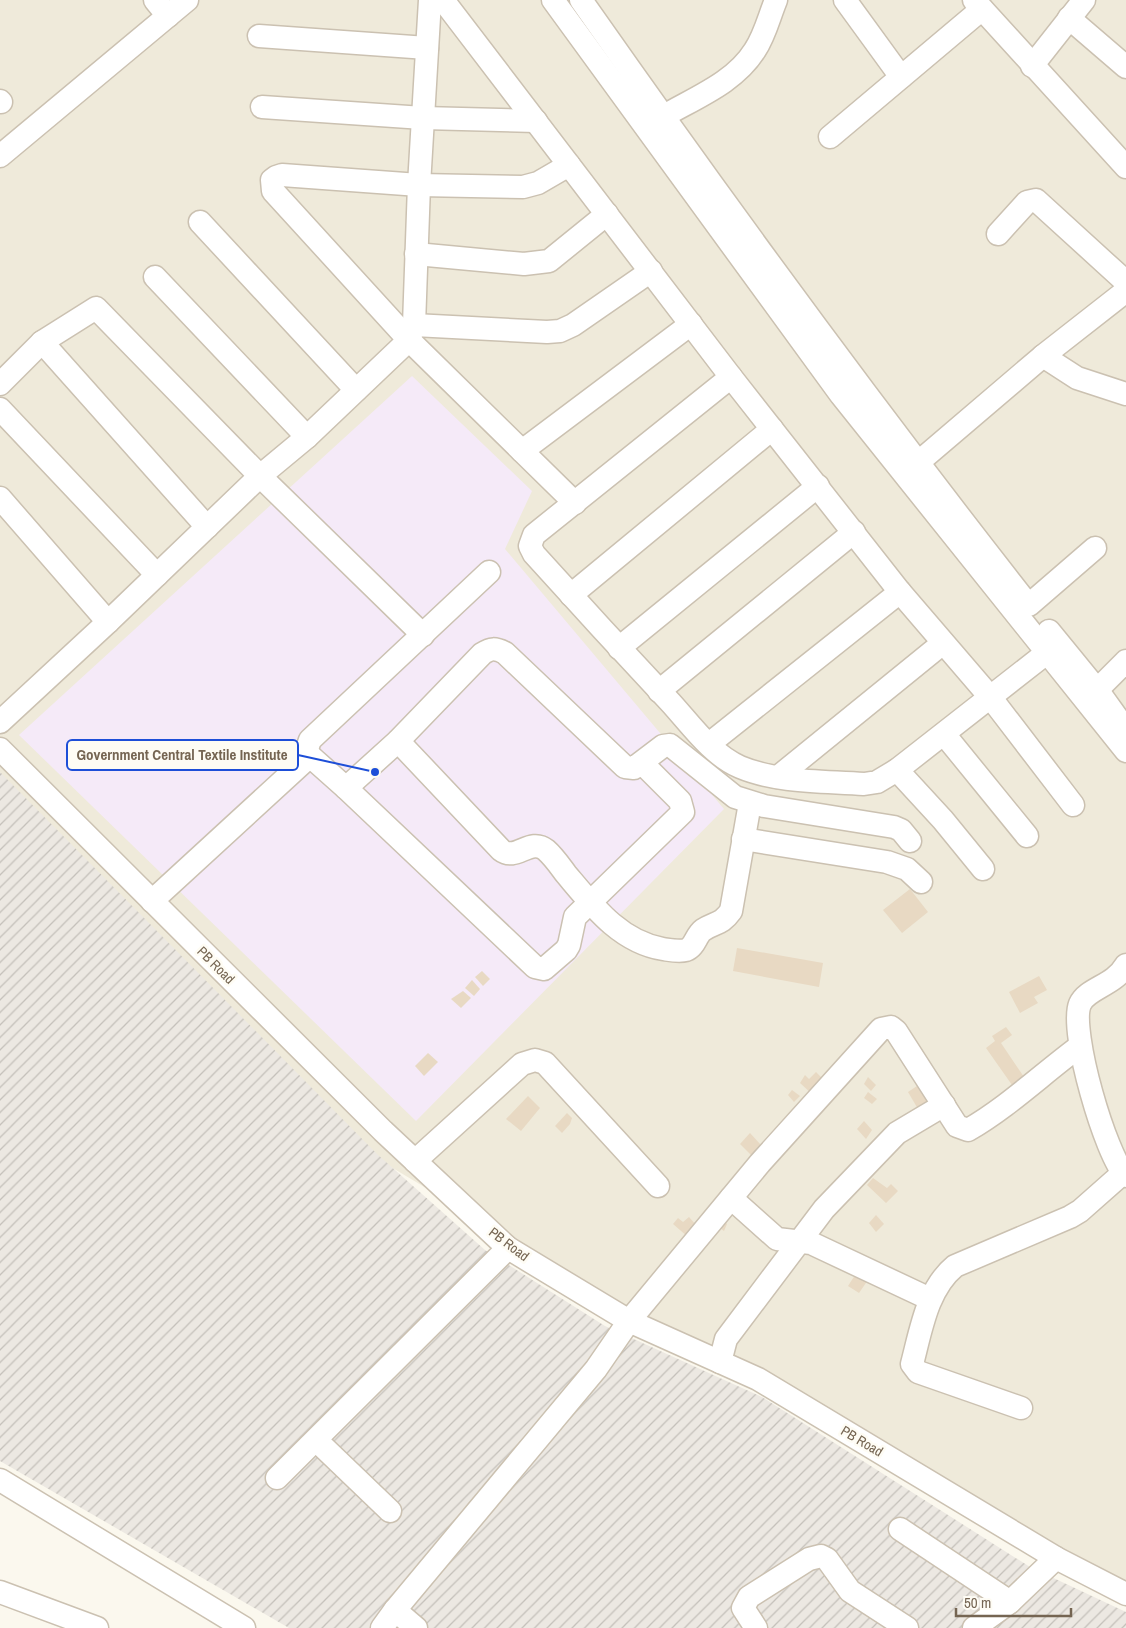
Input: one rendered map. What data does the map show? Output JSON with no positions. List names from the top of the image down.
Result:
{
  "streets": {
    "street": ["PB Road"]
  },
  "places": ["Government Central Textile Institute"],
  "scale_bar": "50 m"
}
